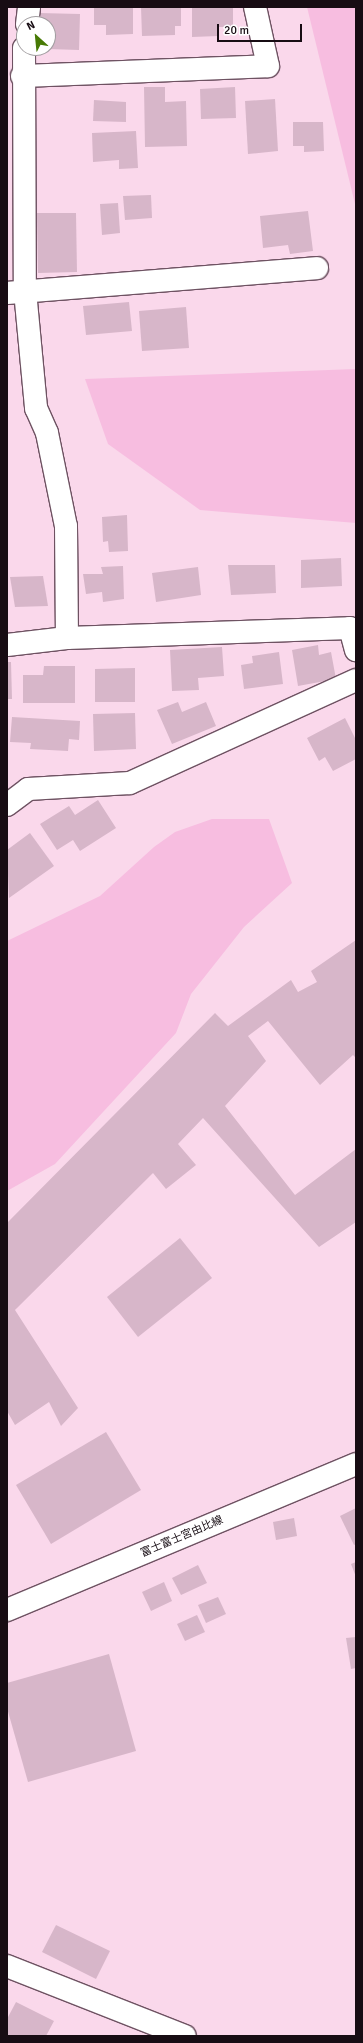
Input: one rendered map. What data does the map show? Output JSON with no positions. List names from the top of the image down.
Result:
{
  "streets": {
    "street": ["富士富士宮由比線"]
  },
  "scale_bar": "20 m",
  "north": "top left"
}
